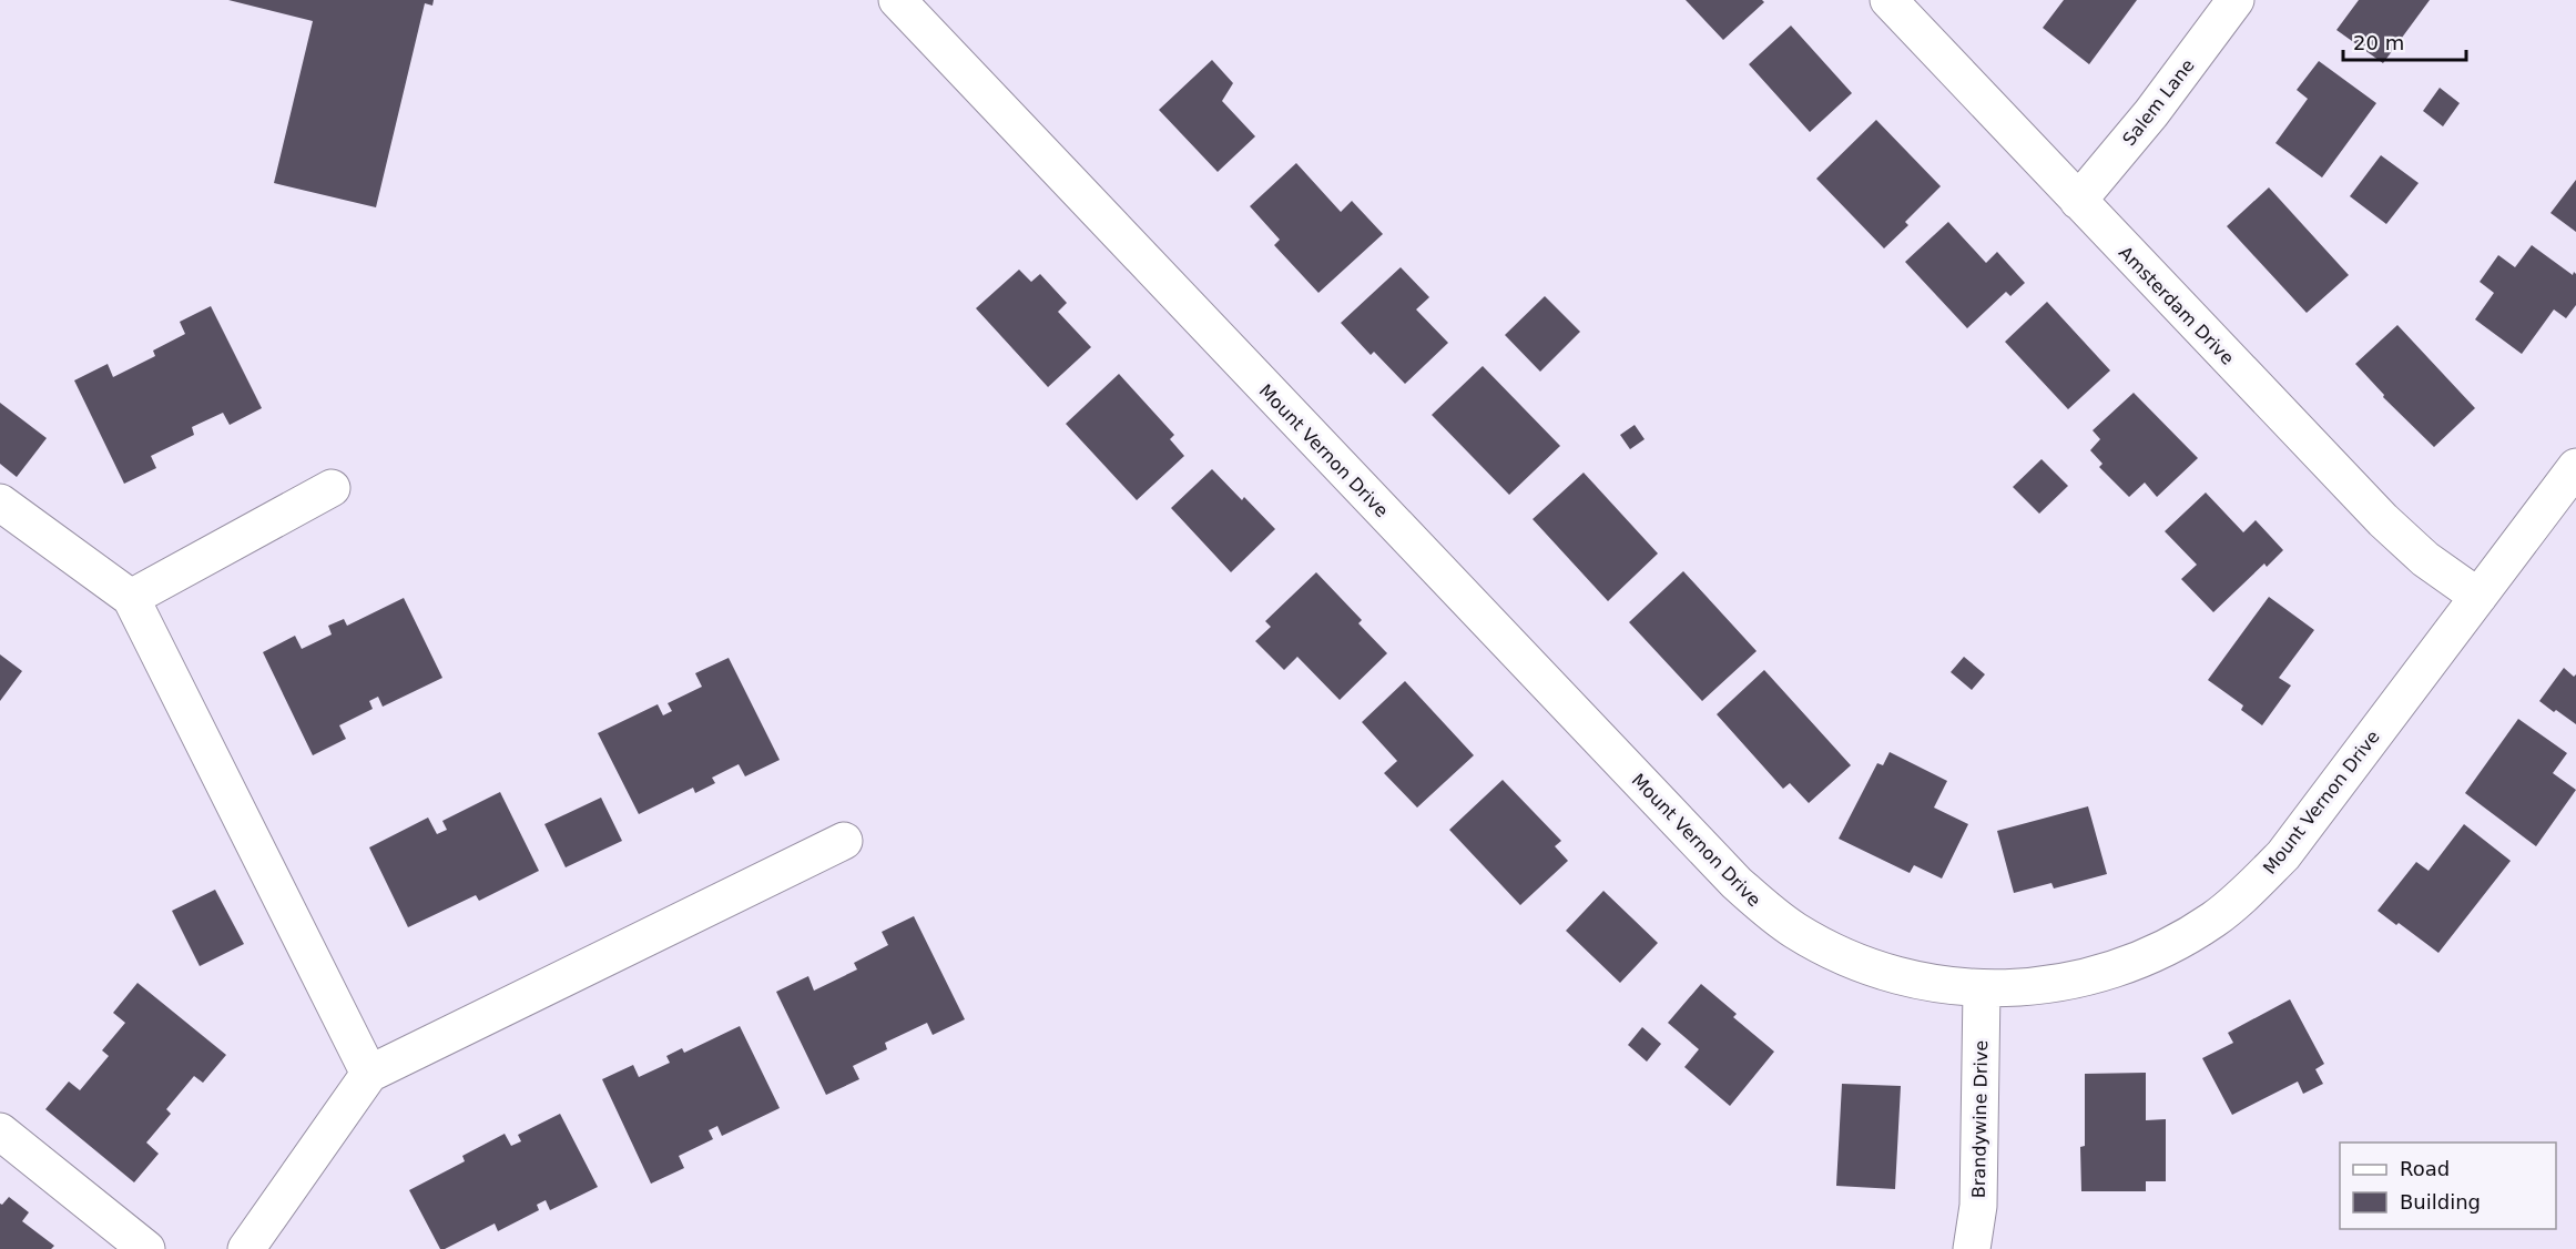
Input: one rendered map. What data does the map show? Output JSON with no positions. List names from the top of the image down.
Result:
{
  "streets": {
    "street": [
      "Salem Lane",
      "Amsterdam Drive",
      "Mount Vernon Drive",
      "Brandywine Drive"
    ]
  },
  "crossings": [
    ["Salem Lane", "Amsterdam Drive"],
    ["Amsterdam Drive", "Mount Vernon Drive"],
    ["Mount Vernon Drive", "Brandywine Drive"]
  ],
  "legend": ["Road", "Building"],
  "scale_bar": "20 m"
}
